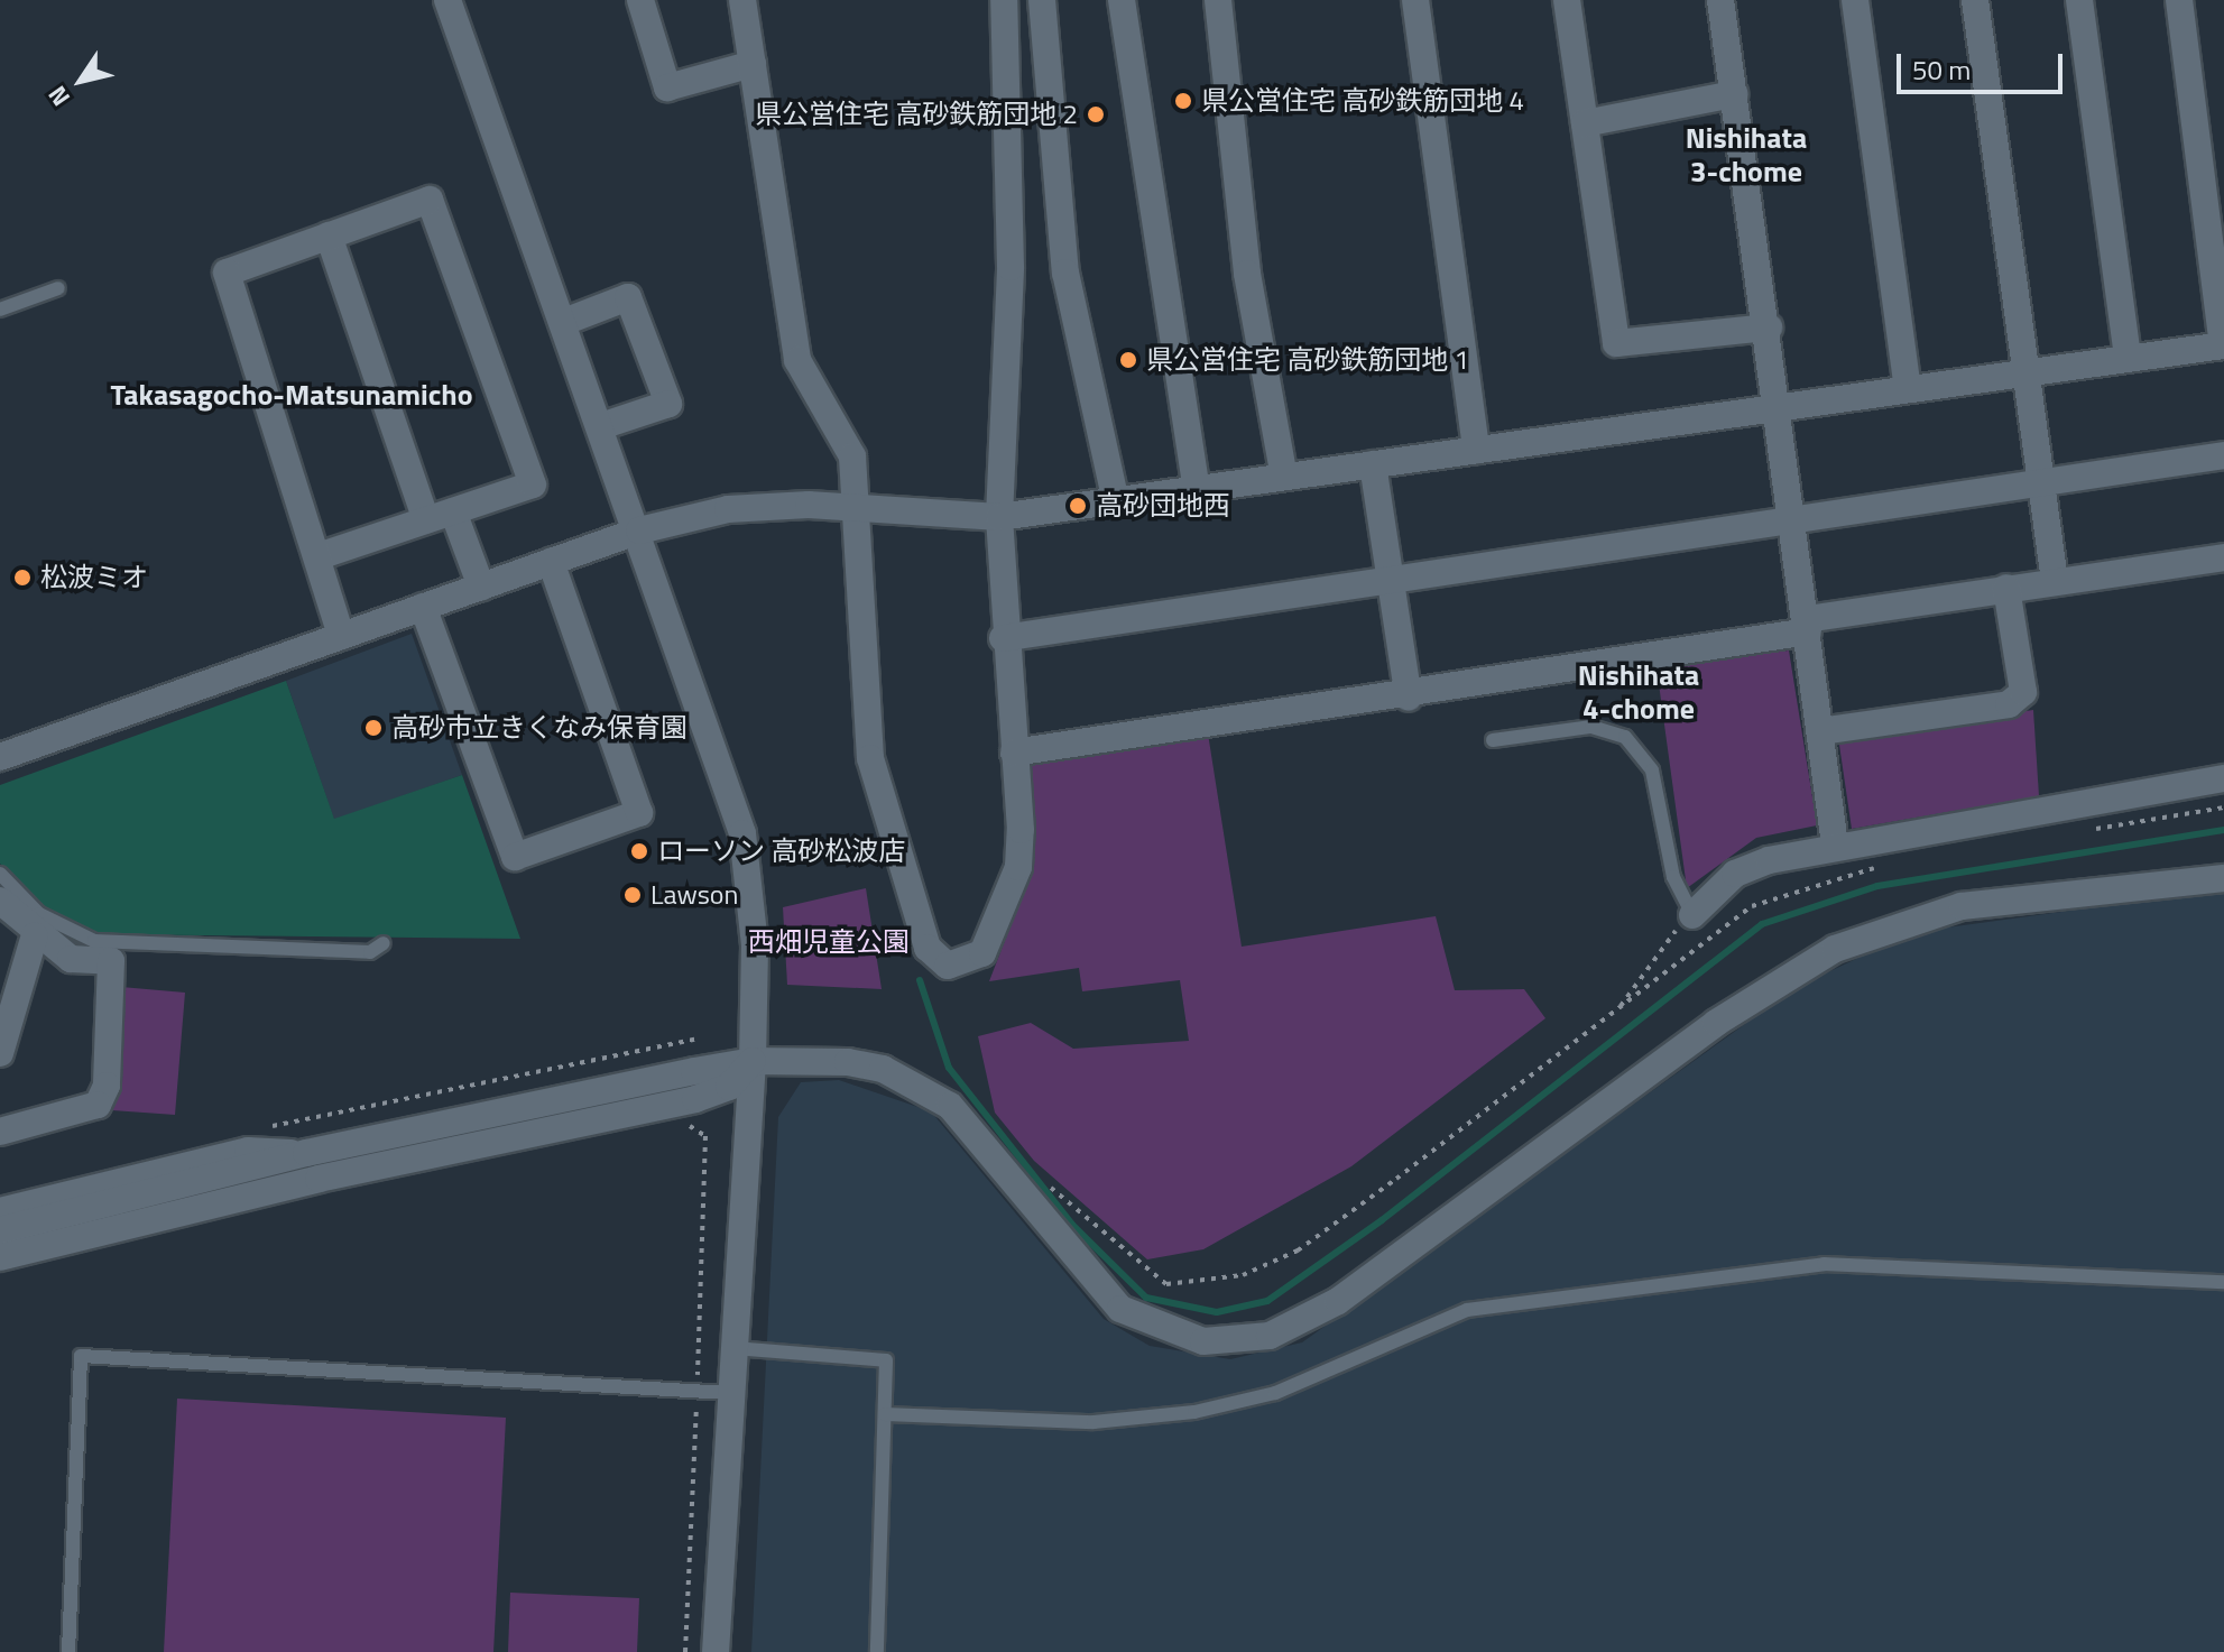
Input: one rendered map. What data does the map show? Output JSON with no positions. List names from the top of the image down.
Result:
{
  "districts": ["Nishihata 3-chome", "Takasagocho-Matsunamicho", "Nishihata 4-chome"],
  "parks": ["西畑児童公園"],
  "places": [
    "県公営住宅 高砂鉄筋団地 4",
    "県公営住宅 高砂鉄筋団地 2",
    "県公営住宅 高砂鉄筋団地 1",
    "高砂団地西",
    "松波ミオ",
    "高砂市立きくなみ保育園",
    "ローソン 高砂松波店",
    "Lawson"
  ],
  "scale_bar": "50 m",
  "north": "bottom left"
}
